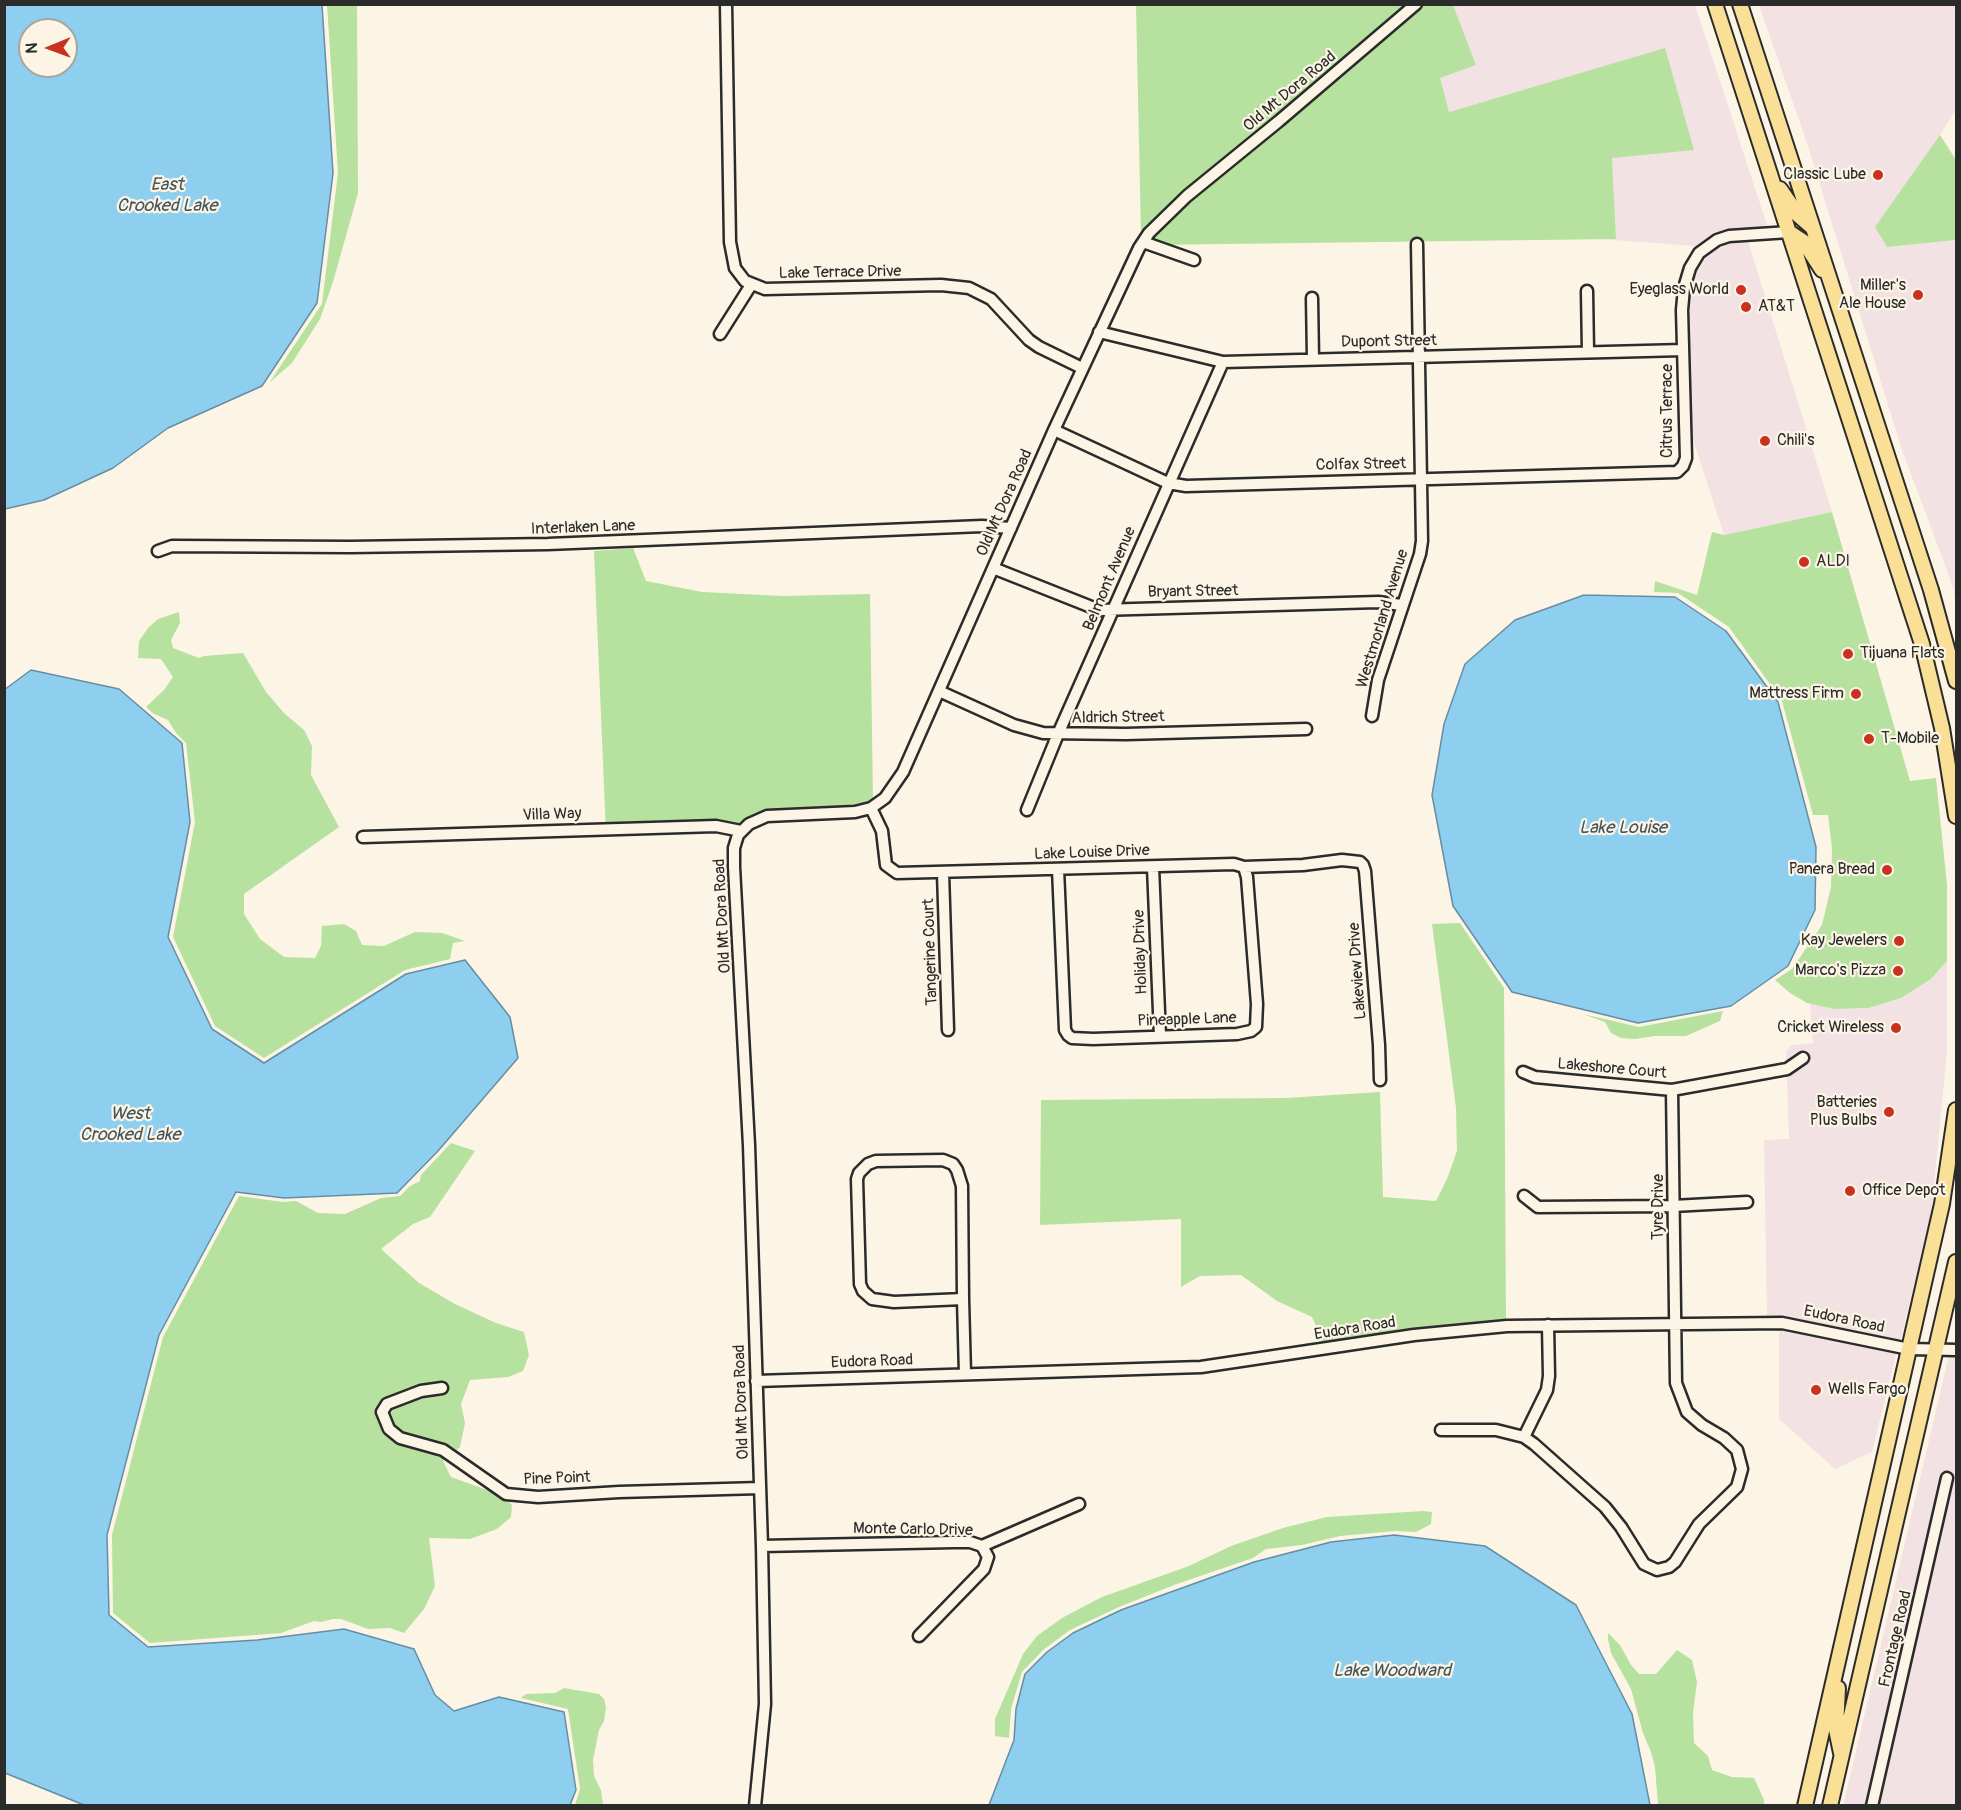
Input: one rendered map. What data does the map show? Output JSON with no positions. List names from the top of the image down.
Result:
{
  "streets": {
    "street": [
      "Old Mt Dora Road",
      "Lake Terrace Drive",
      "Dupont Street",
      "Citrus Terrace",
      "Colfax Street",
      "Interlaken Lane",
      "Belmont Avenue",
      "Bryant Street",
      "Westmorland Avenue",
      "Aldrich Street",
      "Villa Way",
      "Lake Louise Drive",
      "Tangerine Court",
      "Holiday Drive",
      "Lakeview Drive",
      "Pineapple Lane",
      "Lakeshore Court",
      "Tyre Drive",
      "Eudora Road",
      "Pine Point",
      "Monte Carlo Drive",
      "Frontage Road"
    ]
  },
  "crossings": [
    ["Old Mt Dora Road", "Lake Terrace Drive"],
    ["Old Mt Dora Road", "Dupont Street"],
    ["Old Mt Dora Road", "Colfax Street"],
    ["Old Mt Dora Road", "Interlaken Lane"],
    ["Old Mt Dora Road", "Bryant Street"],
    ["Old Mt Dora Road", "Aldrich Street"],
    ["Old Mt Dora Road", "Villa Way"],
    ["Old Mt Dora Road", "Lake Louise Drive"],
    ["Old Mt Dora Road", "Eudora Road"],
    ["Old Mt Dora Road", "Pine Point"],
    ["Old Mt Dora Road", "Monte Carlo Drive"],
    ["Dupont Street", "Citrus Terrace"],
    ["Dupont Street", "Belmont Avenue"],
    ["Dupont Street", "Westmorland Avenue"],
    ["Citrus Terrace", "Colfax Street"],
    ["Colfax Street", "Belmont Avenue"],
    ["Colfax Street", "Westmorland Avenue"],
    ["Belmont Avenue", "Bryant Street"],
    ["Belmont Avenue", "Aldrich Street"],
    ["Bryant Street", "Westmorland Avenue"],
    ["Lake Louise Drive", "Tangerine Court"],
    ["Lake Louise Drive", "Holiday Drive"],
    ["Lake Louise Drive", "Lakeview Drive"],
    ["Lake Louise Drive", "Pineapple Lane"],
    ["Holiday Drive", "Pineapple Lane"],
    ["Lakeshore Court", "Tyre Drive"],
    ["Tyre Drive", "Eudora Road"]
  ],
  "water": [
    "East Crooked Lake",
    "Lake Louise",
    "West Crooked Lake",
    "Lake Woodward"
  ],
  "places": [
    "Classic Lube",
    "Eyeglass World",
    "Miller's Ale House",
    "AT&T",
    "Chili's",
    "ALDI",
    "Tijuana Flats",
    "Mattress Firm",
    "T-Mobile",
    "Panera Bread",
    "Kay Jewelers",
    "Marco's Pizza",
    "Cricket Wireless",
    "Batteries Plus Bulbs",
    "Office Depot",
    "Wells Fargo"
  ],
  "north": "left"
}
